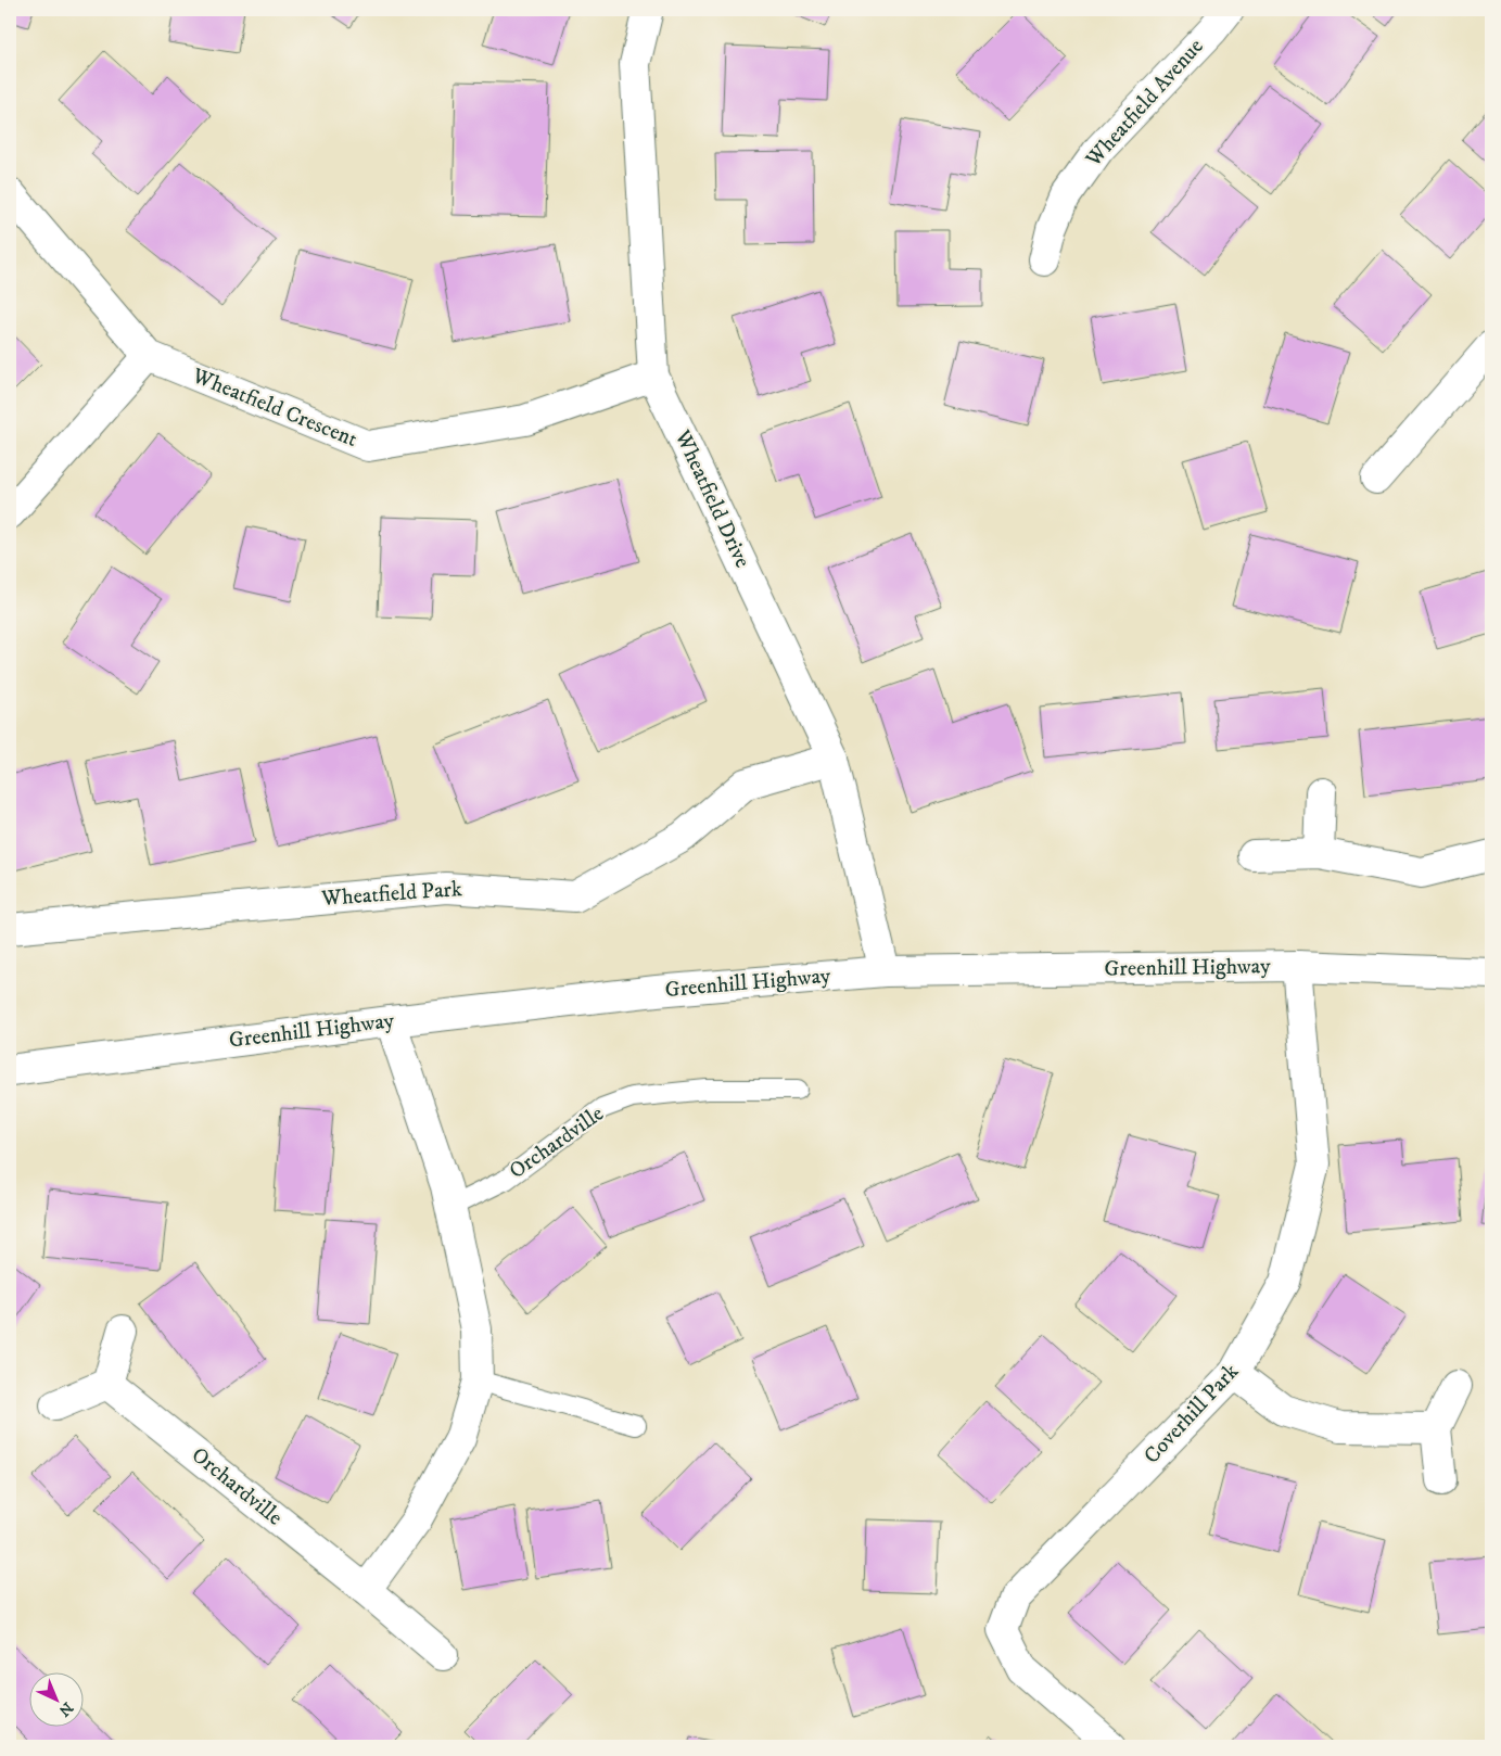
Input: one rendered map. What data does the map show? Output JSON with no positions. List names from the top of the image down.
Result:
{
  "streets": {
    "street": [
      "Wheatfield Avenue",
      "Wheatfield Crescent",
      "Wheatfield Drive",
      "Wheatfield Park",
      "Greenhill Highway",
      "Orchardville",
      "Coverhill Park"
    ]
  },
  "crossings": [
    ["Wheatfield Crescent", "Wheatfield Drive"],
    ["Wheatfield Drive", "Wheatfield Park"],
    ["Wheatfield Drive", "Greenhill Highway"],
    ["Greenhill Highway", "Coverhill Park"]
  ],
  "north": "bottom right"
}
